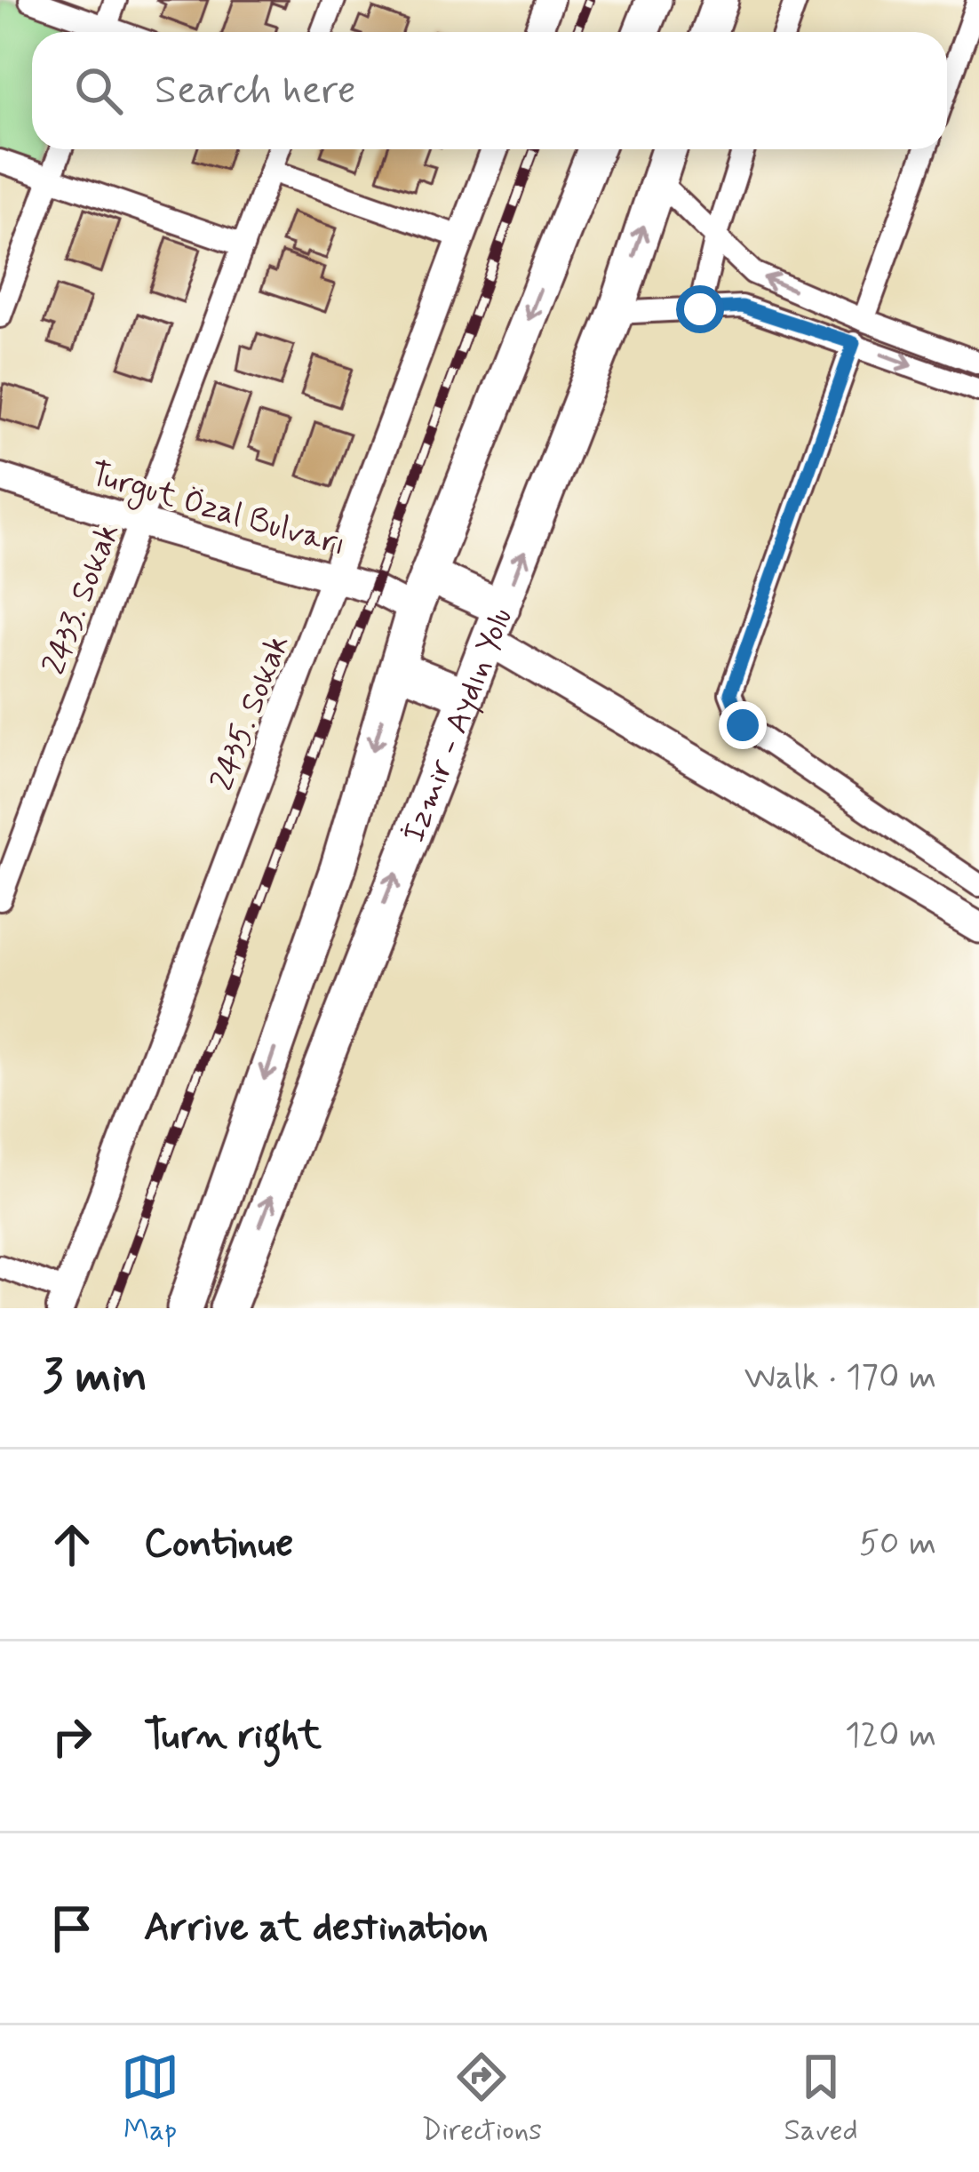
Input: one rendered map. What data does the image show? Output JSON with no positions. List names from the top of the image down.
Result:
{
  "streets": {
    "highway": ["İzmir - Aydın Yolu"],
    "street": ["Turgut Özal Bulvarı", "2433. Sokak", "2435. Sokak"]
  },
  "crossings": [
    ["Turgut Özal Bulvarı", "2433. Sokak"],
    ["Turgut Özal Bulvarı", "2435. Sokak"],
    ["Turgut Özal Bulvarı", "İzmir - Aydın Yolu"]
  ],
  "page": {
    "search": "Search here",
    "heading": ["3 min", "Walk · 170 m"],
    "list": [
      ["Continue", "50 m"],
      ["Turn right", "120 m"],
      "Arrive at destination"
    ],
    "nav": ["Map", "Directions", "Saved"]
  }
}
